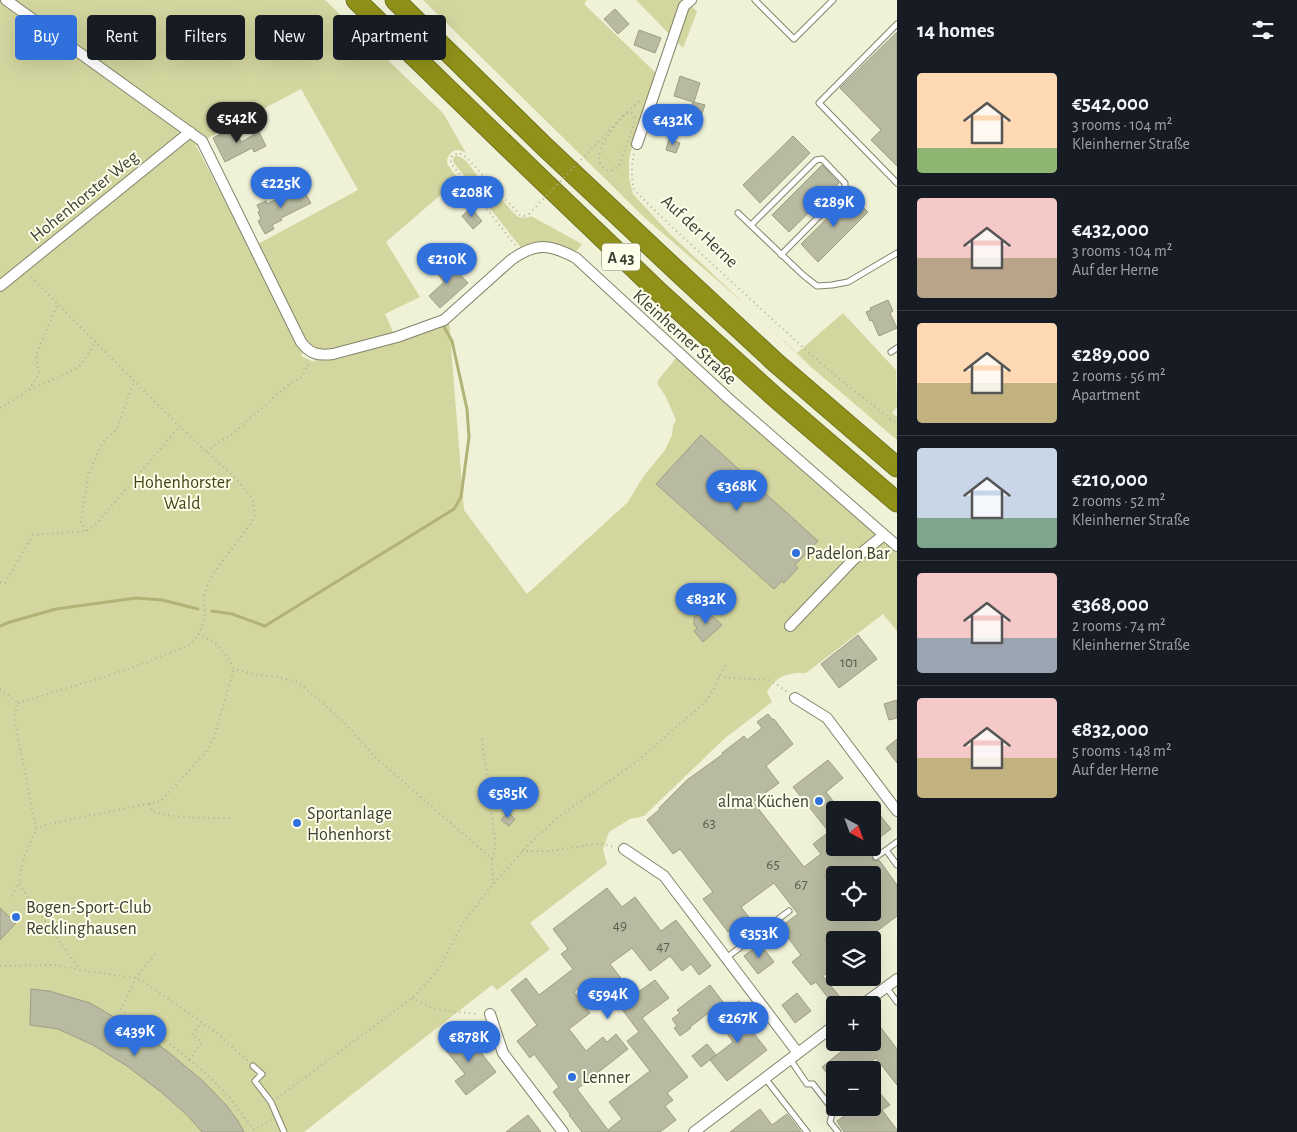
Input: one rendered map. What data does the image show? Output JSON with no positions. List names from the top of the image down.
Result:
{
  "streets": {
    "highway": ["A 43"],
    "street": ["Hohenhorster Weg", "Kleinherner Straße"],
    "path": ["Auf der Herne"]
  },
  "parks": ["Hohenhorster Wald"],
  "places": [
    "Padelon Bar",
    "alma Küchen",
    "Sportanlage Hohenhorst",
    "Bogen-Sport-Club Recklinghausen",
    "Lenner"
  ],
  "house_numbers": [
    "101",
    "63",
    "65",
    "67",
    "49",
    "47"
  ],
  "north": "bottom right",
  "page": {
    "heading": "14 homes",
    "chip": [
      "Buy",
      "Rent",
      "Filters",
      "New",
      "Apartment"
    ],
    "list": [
      {
        "name": "€542,000",
        "note": "3 rooms · 104 m² · Kleinherner Straße"
      },
      {
        "name": "€432,000",
        "note": "3 rooms · 104 m² · Auf der Herne"
      },
      {
        "name": "€289,000",
        "note": "2 rooms · 56 m² · Apartment"
      },
      {
        "name": "€210,000",
        "note": "2 rooms · 52 m² · Kleinherner Straße"
      },
      {
        "name": "€368,000",
        "note": "2 rooms · 74 m² · Kleinherner Straße"
      },
      {
        "name": "€832,000",
        "note": "5 rooms · 148 m² · Auf der Herne"
      }
    ],
    "price": [
      "€542K",
      "€432K",
      "€225K",
      "€208K",
      "€289K",
      "€210K",
      "€368K",
      "€832K",
      "€585K",
      "€353K",
      "€594K",
      "€267K",
      "€439K",
      "€878K"
    ],
    "map_buttons": ["+", "−"]
  }
}
